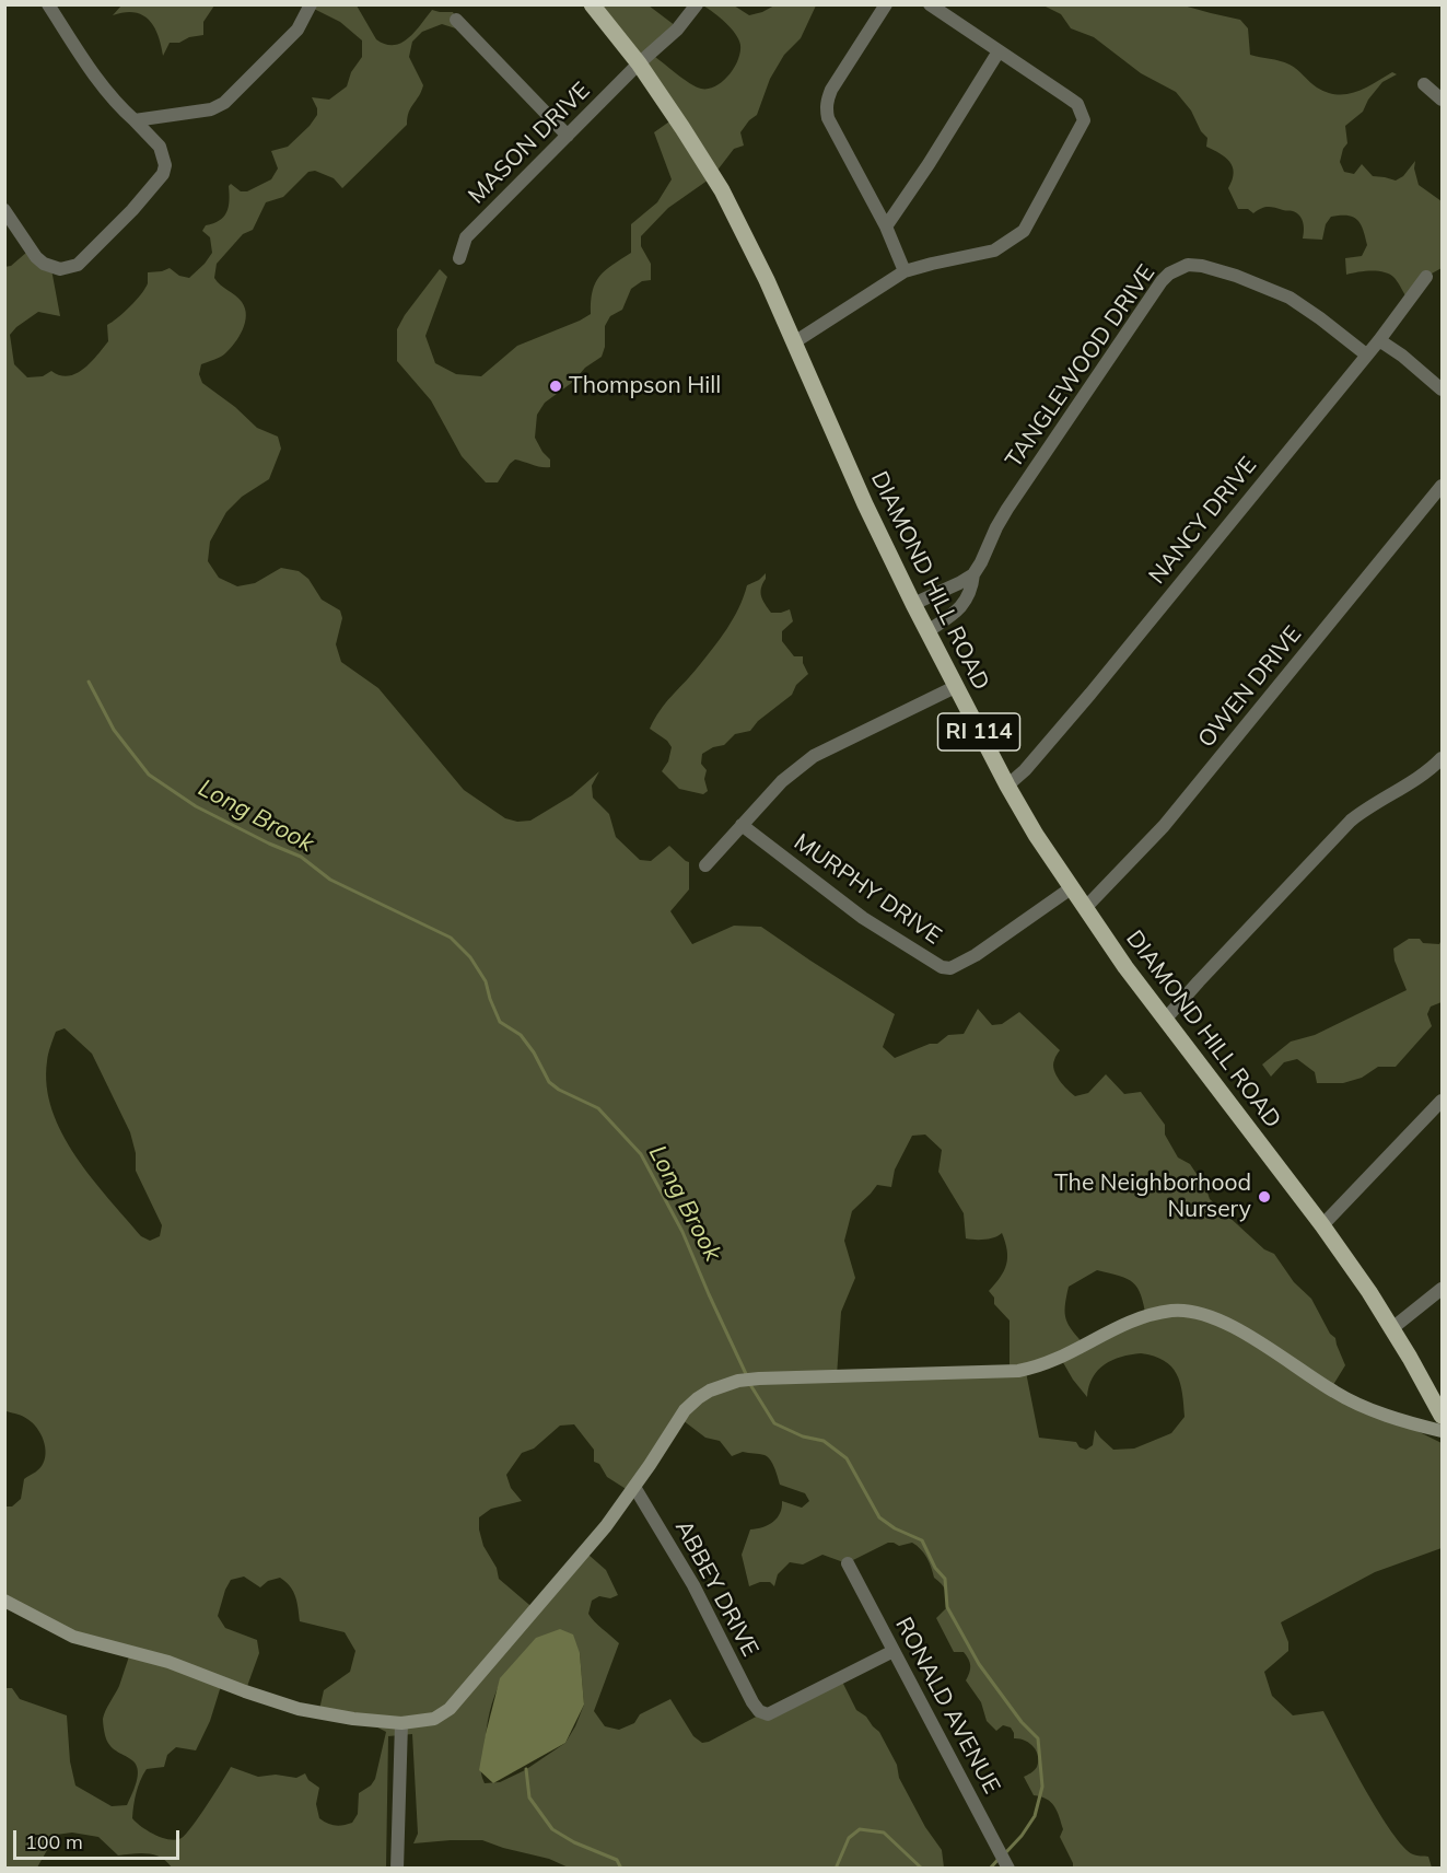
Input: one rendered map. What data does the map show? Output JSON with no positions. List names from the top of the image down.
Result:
{
  "streets": {
    "main road": ["DIAMOND HILL ROAD", "RI 114"],
    "street": [
      "MASON DRIVE",
      "TANGLEWOOD DRIVE",
      "NANCY DRIVE",
      "OWEN DRIVE",
      "MURPHY DRIVE",
      "ABBEY DRIVE",
      "RONALD AVENUE"
    ]
  },
  "crossings": [
    ["MASON DRIVE", "DIAMOND HILL ROAD"],
    ["TANGLEWOOD DRIVE", "NANCY DRIVE"],
    ["TANGLEWOOD DRIVE", "DIAMOND HILL ROAD"],
    ["NANCY DRIVE", "DIAMOND HILL ROAD"],
    ["DIAMOND HILL ROAD", "OWEN DRIVE"],
    ["DIAMOND HILL ROAD", "MURPHY DRIVE"],
    ["ABBEY DRIVE", "RONALD AVENUE"]
  ],
  "water": ["Long Brook"],
  "places": ["Thompson Hill", "The Neighborhood Nursery"],
  "scale_bar": "100 m"
}
